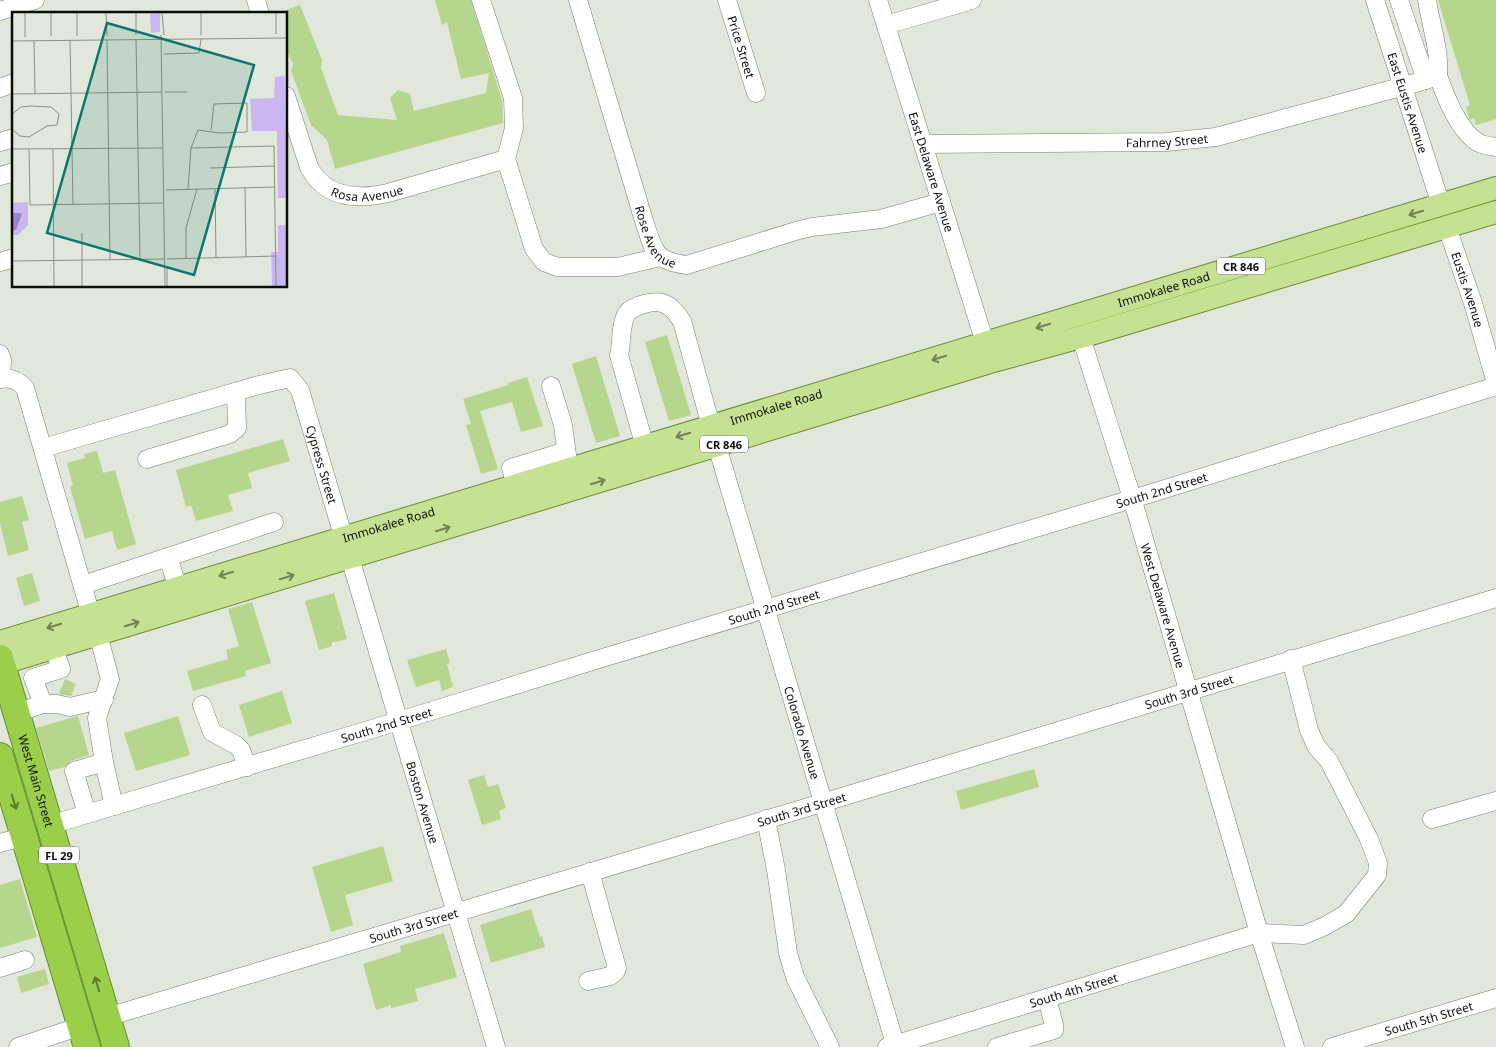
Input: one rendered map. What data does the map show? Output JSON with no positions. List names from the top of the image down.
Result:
{
  "streets": {
    "highway": ["West Main Street", "FL 29"],
    "main road": ["CR 846", "Immokalee Road"],
    "street": [
      "Price Street",
      "East Eustis Avenue",
      "Fahrney Street",
      "East Delaware Avenue",
      "Rosa Avenue",
      "Rose Avenue",
      "Eustis Avenue",
      "Cypress Street",
      "South 2nd Street",
      "West Delaware Avenue",
      "South 3rd Street",
      "Colorado Avenue",
      "Boston Avenue",
      "South 4th Street",
      "South 5th Street"
    ]
  },
  "crossings": [
    ["East Eustis Avenue", "Fahrney Street"],
    ["East Eustis Avenue", "Immokalee Road"],
    ["Fahrney Street", "East Delaware Avenue"],
    ["East Delaware Avenue", "Rose Avenue"],
    ["East Delaware Avenue", "Immokalee Road"],
    ["Immokalee Road", "Eustis Avenue"],
    ["Immokalee Road", "Cypress Street"],
    ["Immokalee Road", "West Delaware Avenue"],
    ["Immokalee Road", "Colorado Avenue"],
    ["Immokalee Road", "West Main Street"],
    ["Immokalee Road", "Boston Avenue"],
    ["Eustis Avenue", "South 2nd Street"],
    ["Cypress Street", "Boston Avenue"],
    ["South 2nd Street", "West Delaware Avenue"],
    ["South 2nd Street", "Colorado Avenue"],
    ["South 2nd Street", "West Main Street"],
    ["South 2nd Street", "Boston Avenue"],
    ["West Delaware Avenue", "South 3rd Street"],
    ["West Delaware Avenue", "South 4th Street"],
    ["South 3rd Street", "Colorado Avenue"],
    ["South 3rd Street", "West Main Street"],
    ["South 3rd Street", "Boston Avenue"],
    ["South 3rd Street", "South 4th Street"],
    ["Colorado Avenue", "South 4th Street"]
  ]
}
